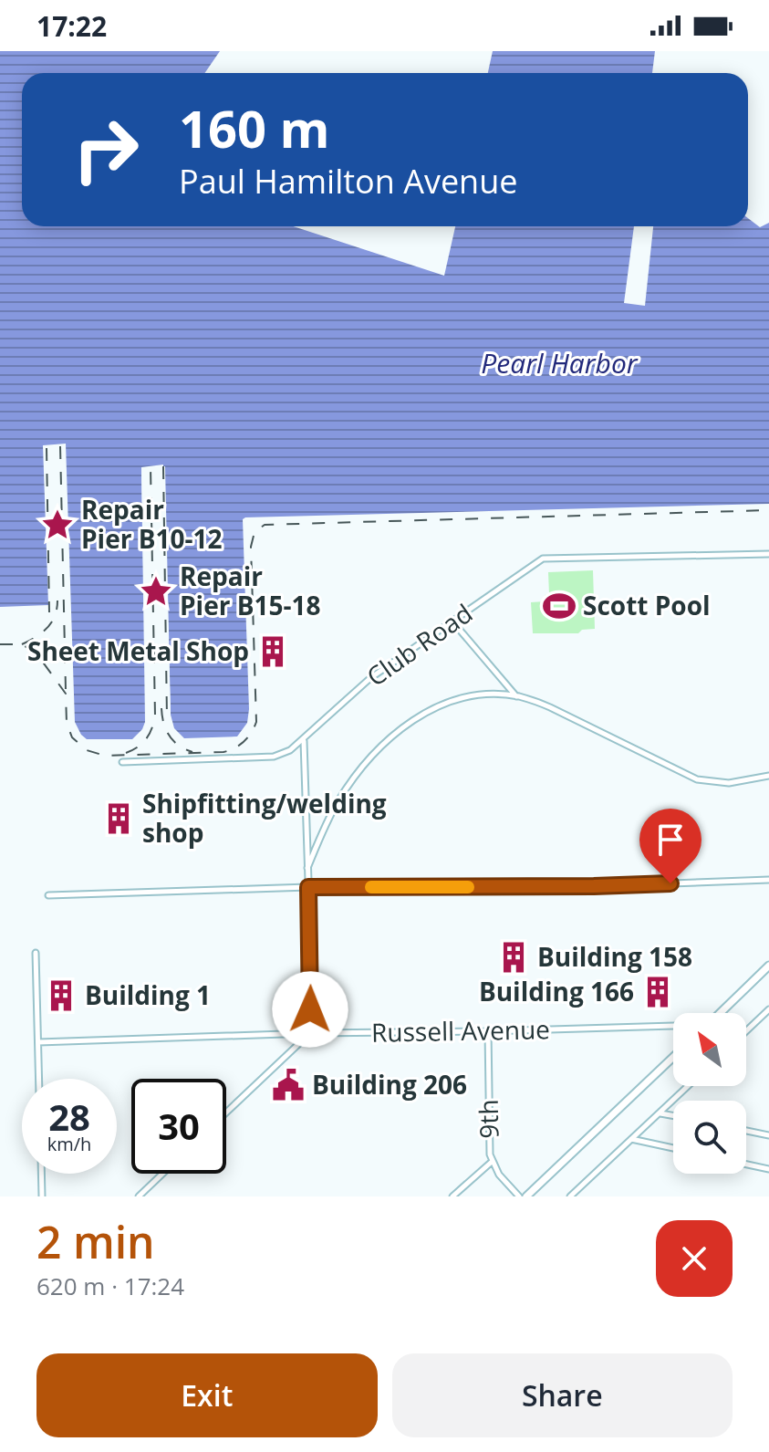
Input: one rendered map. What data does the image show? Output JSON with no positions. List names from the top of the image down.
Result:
{
  "streets": {
    "street": ["Club Road", "Russell Avenue", "9th"]
  },
  "crossings": [
    ["Russell Avenue", "9th"]
  ],
  "water": ["Pearl Harbor"],
  "places": {
    "place": ["Repair Pier B10-12", "Repair Pier B15-18"],
    "sports": ["Scott Pool"],
    "building": [
      "Sheet Metal Shop",
      "Shipfitting/welding shop",
      "Building 158",
      "Building 166",
      "Building 1"
    ],
    "public building": ["Building 206"]
  },
  "north": "top left",
  "page": {
    "status": "17:22",
    "turn": ["160 m", "Paul Hamilton Avenue"],
    "speed": "28 km/h",
    "limit": "30",
    "heading": ["2 min", "620 m · 17:24"],
    "buttons": ["Exit", "Share"]
  }
}
